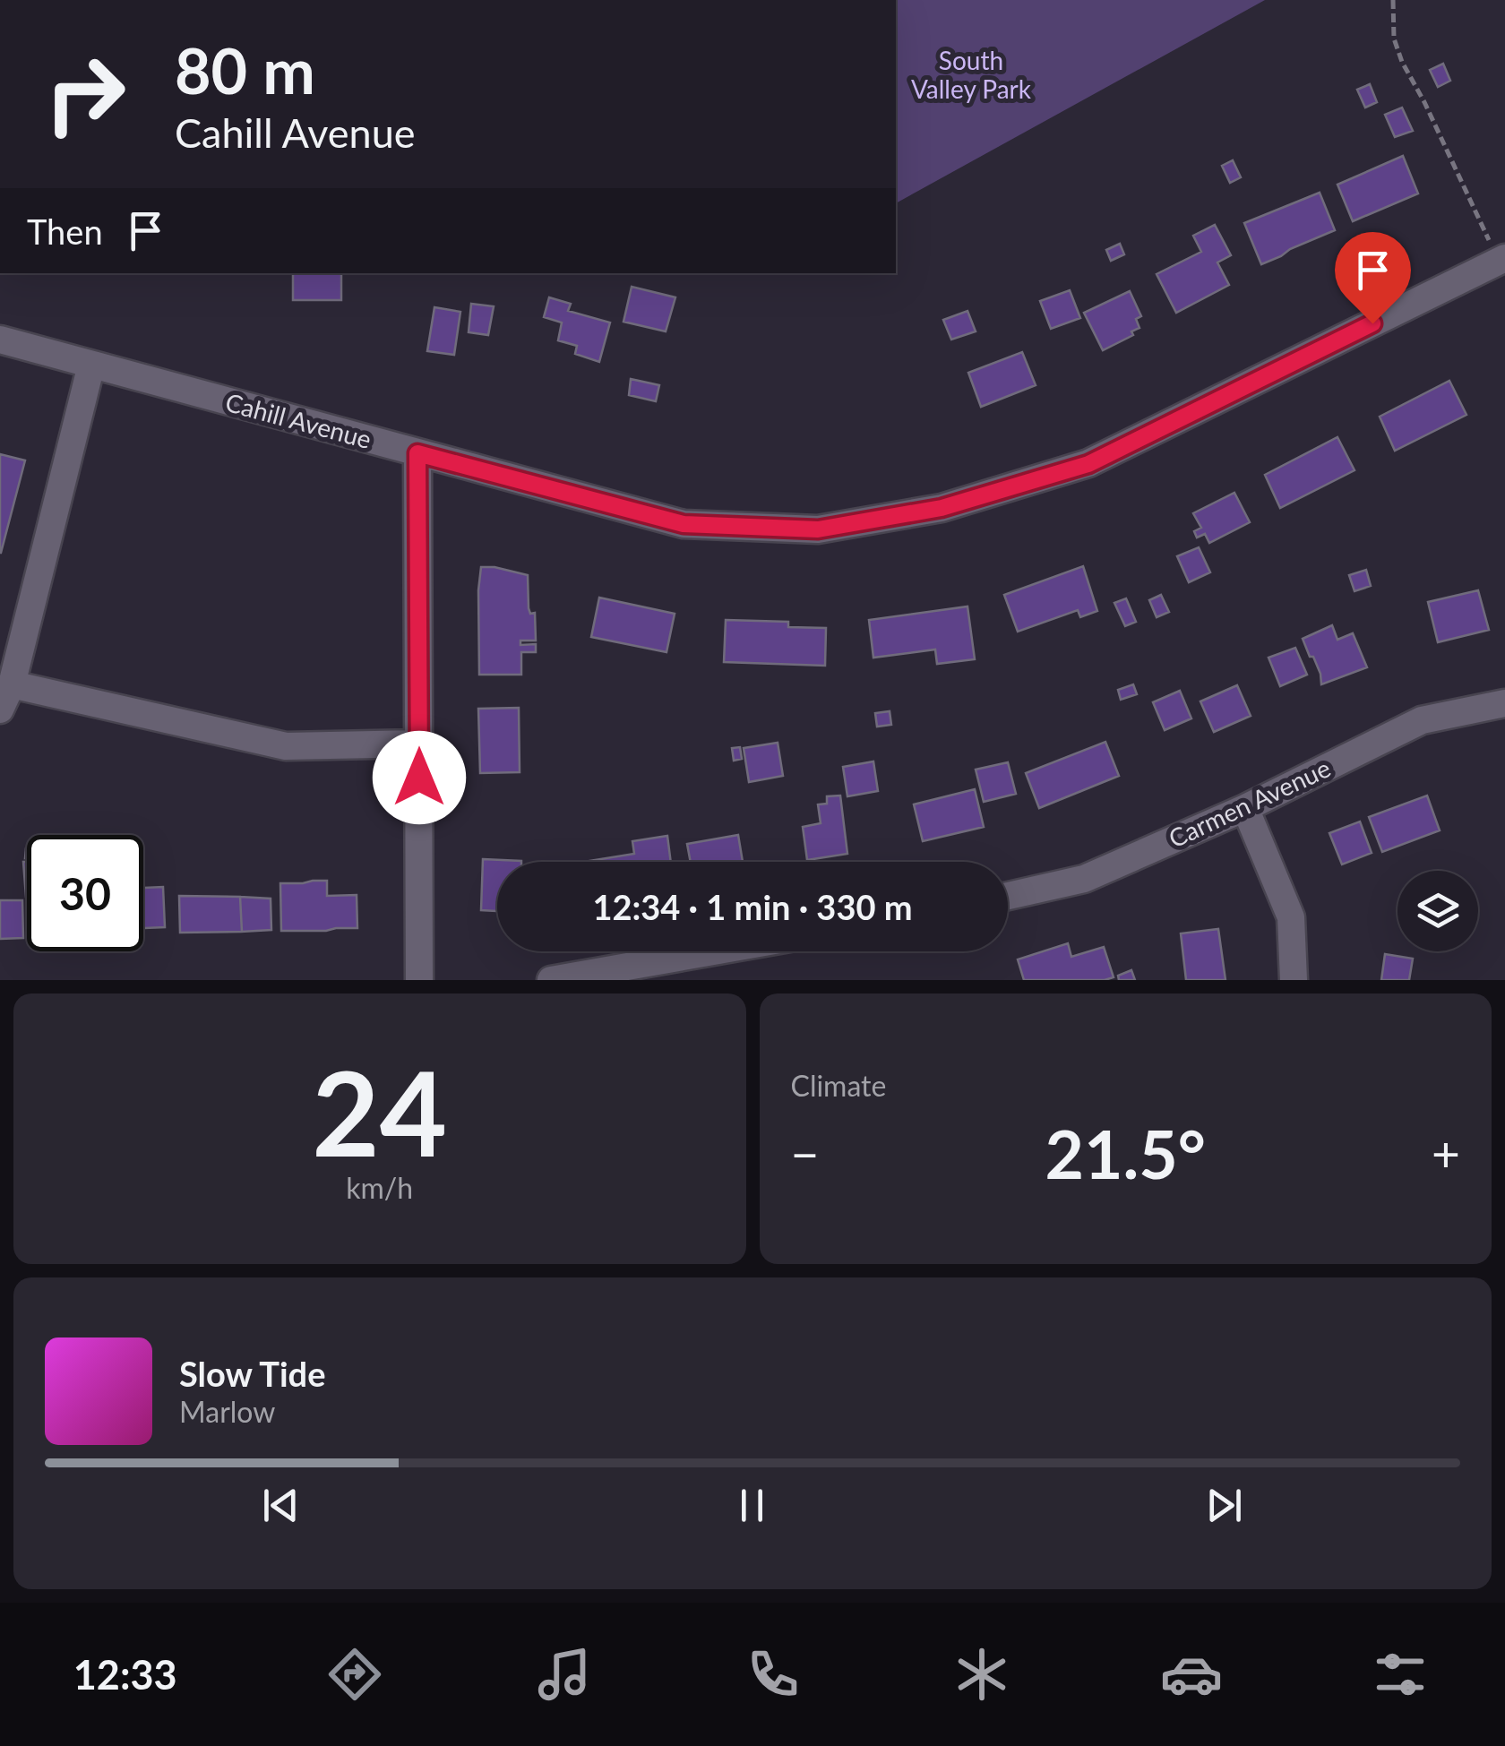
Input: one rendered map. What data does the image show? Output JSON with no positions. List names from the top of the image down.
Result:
{
  "streets": {
    "street": ["Cahill Avenue", "Carmen Avenue"]
  },
  "parks": ["South Valley Park"],
  "page": {
    "turn": ["80 m", "Cahill Avenue"],
    "then": "Then",
    "limit": "30",
    "trip": "12:34 · 1 min · 330 m",
    "tile": [
      ["24", "km/h"],
      "Climate"
    ],
    "heat": ["−", "21.5°", "+"],
    "song": ["Slow Tide", "Marlow"],
    "tabs": "12:33"
  }
}
